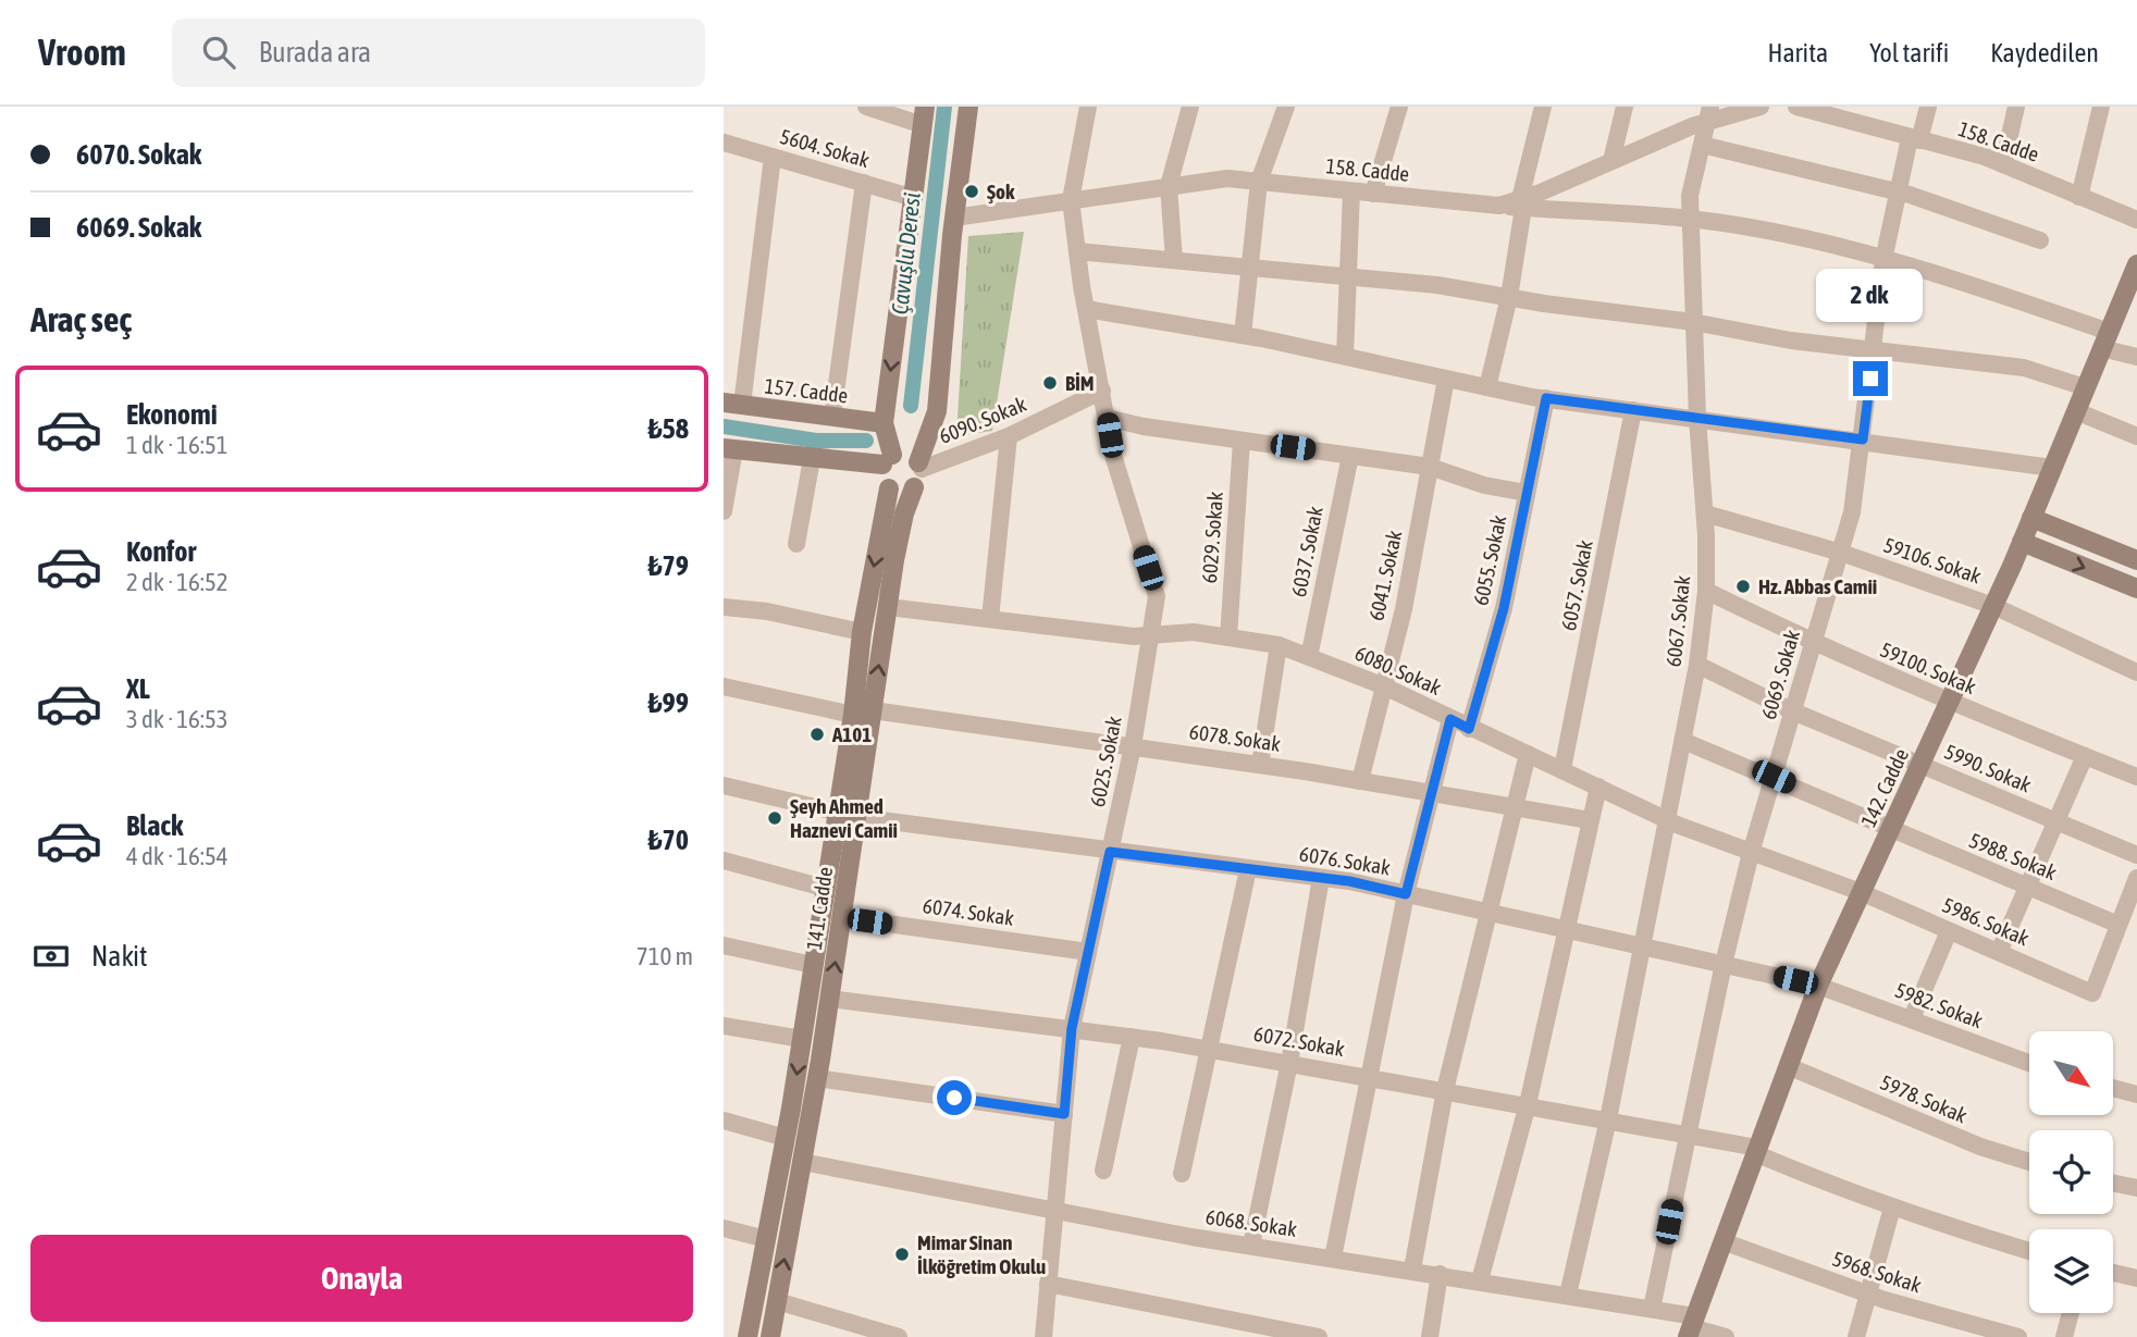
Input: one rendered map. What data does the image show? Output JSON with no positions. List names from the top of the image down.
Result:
{
  "streets": {
    "street": [
      "158. Cadde",
      "5604. Sokak",
      "157. Cadde",
      "6090. Sokak",
      "6029. Sokak",
      "6037. Sokak",
      "6055. Sokak",
      "59106. Sokak",
      "6041. Sokak",
      "6057. Sokak",
      "6067. Sokak",
      "59100. Sokak",
      "6080. Sokak",
      "6069. Sokak",
      "6078. Sokak",
      "6025. Sokak",
      "5990. Sokak",
      "142. Cadde",
      "5988. Sokak",
      "6076. Sokak",
      "141. Cadde",
      "6074. Sokak",
      "5986. Sokak",
      "5982. Sokak",
      "6072. Sokak",
      "5978. Sokak",
      "6068. Sokak",
      "5968. Sokak"
    ]
  },
  "crossings": [
    ["158. Cadde", "6067. Sokak"],
    ["158. Cadde", "6069. Sokak"],
    ["158. Cadde", "6025. Sokak"],
    ["158. Cadde", "141. Cadde"],
    ["6090. Sokak", "6025. Sokak"],
    ["6090. Sokak", "141. Cadde"],
    ["6029. Sokak", "6080. Sokak"],
    ["6037. Sokak", "6080. Sokak"],
    ["6055. Sokak", "6080. Sokak"],
    ["59106. Sokak", "6067. Sokak"],
    ["59106. Sokak", "6069. Sokak"],
    ["59106. Sokak", "142. Cadde"],
    ["6041. Sokak", "6080. Sokak"],
    ["6041. Sokak", "6078. Sokak"],
    ["6057. Sokak", "6080. Sokak"],
    ["6067. Sokak", "59100. Sokak"],
    ["6067. Sokak", "6080. Sokak"],
    ["6067. Sokak", "5990. Sokak"],
    ["6067. Sokak", "5988. Sokak"],
    ["6067. Sokak", "6076. Sokak"],
    ["6067. Sokak", "6072. Sokak"],
    ["6067. Sokak", "6068. Sokak"],
    ["59100. Sokak", "6069. Sokak"],
    ["59100. Sokak", "142. Cadde"],
    ["6080. Sokak", "6069. Sokak"],
    ["6080. Sokak", "6025. Sokak"],
    ["6080. Sokak", "142. Cadde"],
    ["6080. Sokak", "141. Cadde"],
    ["6080. Sokak", "5986. Sokak"],
    ["6069. Sokak", "5990. Sokak"],
    ["6069. Sokak", "5988. Sokak"],
    ["6069. Sokak", "6076. Sokak"],
    ["6069. Sokak", "6072. Sokak"],
    ["6069. Sokak", "6068. Sokak"],
    ["6078. Sokak", "6025. Sokak"],
    ["6078. Sokak", "141. Cadde"],
    ["6025. Sokak", "6076. Sokak"],
    ["6025. Sokak", "6074. Sokak"],
    ["6025. Sokak", "6072. Sokak"],
    ["6025. Sokak", "6068. Sokak"],
    ["5990. Sokak", "142. Cadde"],
    ["142. Cadde", "5988. Sokak"],
    ["142. Cadde", "6076. Sokak"],
    ["142. Cadde", "5986. Sokak"],
    ["142. Cadde", "5982. Sokak"],
    ["142. Cadde", "6072. Sokak"],
    ["142. Cadde", "5978. Sokak"],
    ["142. Cadde", "6068. Sokak"],
    ["142. Cadde", "5968. Sokak"],
    ["5988. Sokak", "5986. Sokak"],
    ["6076. Sokak", "141. Cadde"],
    ["6076. Sokak", "5982. Sokak"],
    ["141. Cadde", "6074. Sokak"],
    ["141. Cadde", "6072. Sokak"],
    ["141. Cadde", "6068. Sokak"]
  ],
  "water": ["Çavuşlu Deresi"],
  "places": [
    "Şok",
    "BİM",
    "Hz. Abbas Camii",
    "A101",
    "Şeyh Ahmed Haznevi Camii",
    "Mimar Sinan İlköğretim Okulu"
  ],
  "north": "bottom right",
  "page": {
    "header": "Vroom",
    "search": "Burada ara",
    "nav": ["Harita", "Yol tarifi", "Kaydedilen"],
    "banner": ["6070. Sokak", "6069. Sokak"],
    "bubble": "2 dk",
    "heading": "Araç seç",
    "list": [
      {
        "name": "Ekonomi",
        "note": "1 dk · 16:51",
        "value": "₺58"
      },
      {
        "name": "Konfor",
        "note": "2 dk · 16:52",
        "value": "₺79"
      },
      {
        "name": "XL",
        "note": "3 dk · 16:53",
        "value": "₺99"
      },
      {
        "name": "Black",
        "note": "4 dk · 16:54",
        "value": "₺70"
      }
    ],
    "pay": ["Nakit", "710 m"],
    "buttons": "Onayla"
  }
}
